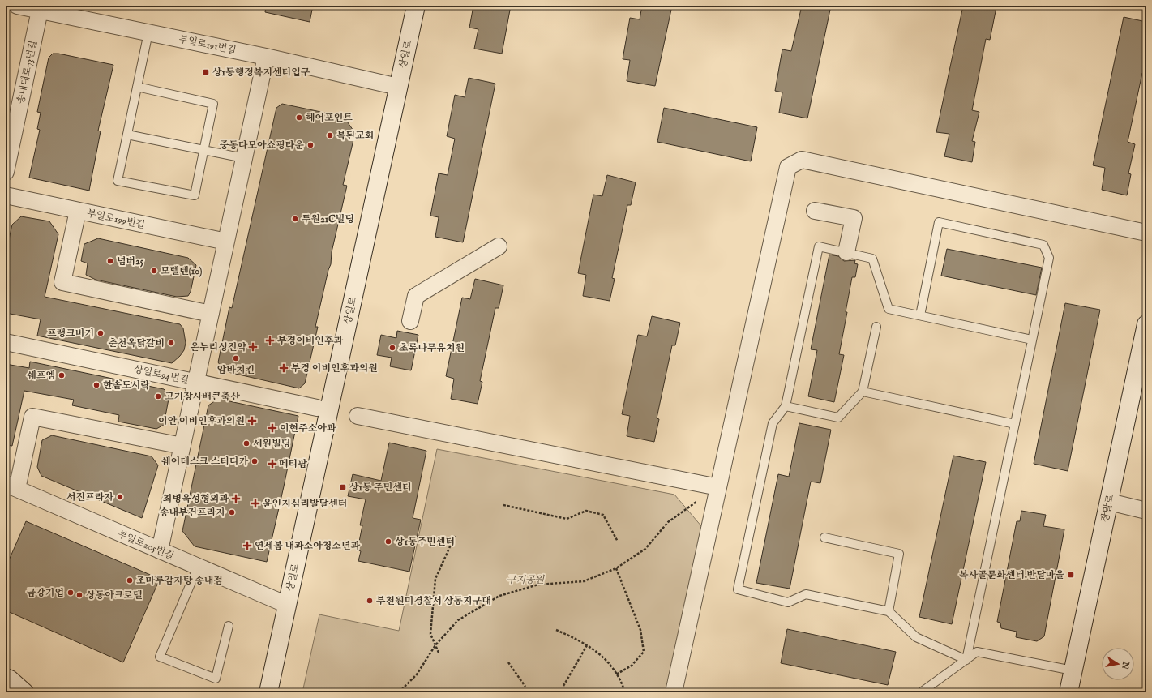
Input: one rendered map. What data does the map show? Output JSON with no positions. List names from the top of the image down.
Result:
{
  "streets": {
    "street": [
      "부일로191번길",
      "상일로",
      "송내대로73번길",
      "부일로199번길",
      "상일로94번길",
      "장말로",
      "부일로205번길"
    ]
  },
  "crossings": [
    ["부일로191번길", "상일로"],
    ["부일로191번길", "송내대로73번길"],
    ["상일로", "부일로205번길"]
  ],
  "parks": ["구지공원"],
  "places": {
    "transit": ["상1동행정복지센터입구", "상1동 주민센터", "복사골문화센터.반달마을"],
    "other": [
      "헤어포인트",
      "복된교회",
      "중동다모아쇼핑타운",
      "투원21C빌딩",
      "넘버25",
      "모텔텐(10)",
      "프랭크버거",
      "춘천옥닭갈비",
      "초록나무유치원",
      "암바치킨",
      "쉐프엠",
      "한솥도시락",
      "고기장사배큰축산",
      "세원빌딩",
      "쉐어데스크 스터디카",
      "서진프라자",
      "송내부건프라자",
      "상1동주민센터",
      "조마루감자탕 송내점",
      "금강기업",
      "상동아크로텔",
      "부천원미경찰서 상동지구대"
    ],
    "health": [
      "부경이비인후과",
      "온누리성진약",
      "부경 이비인후과의원",
      "이안 이비인후과의원",
      "이현주소아과",
      "메티팜",
      "최병욱성형외과",
      "윤인지심리발달센터",
      "연세봄 내과소아청소년과"
    ]
  },
  "north": "right"
}
